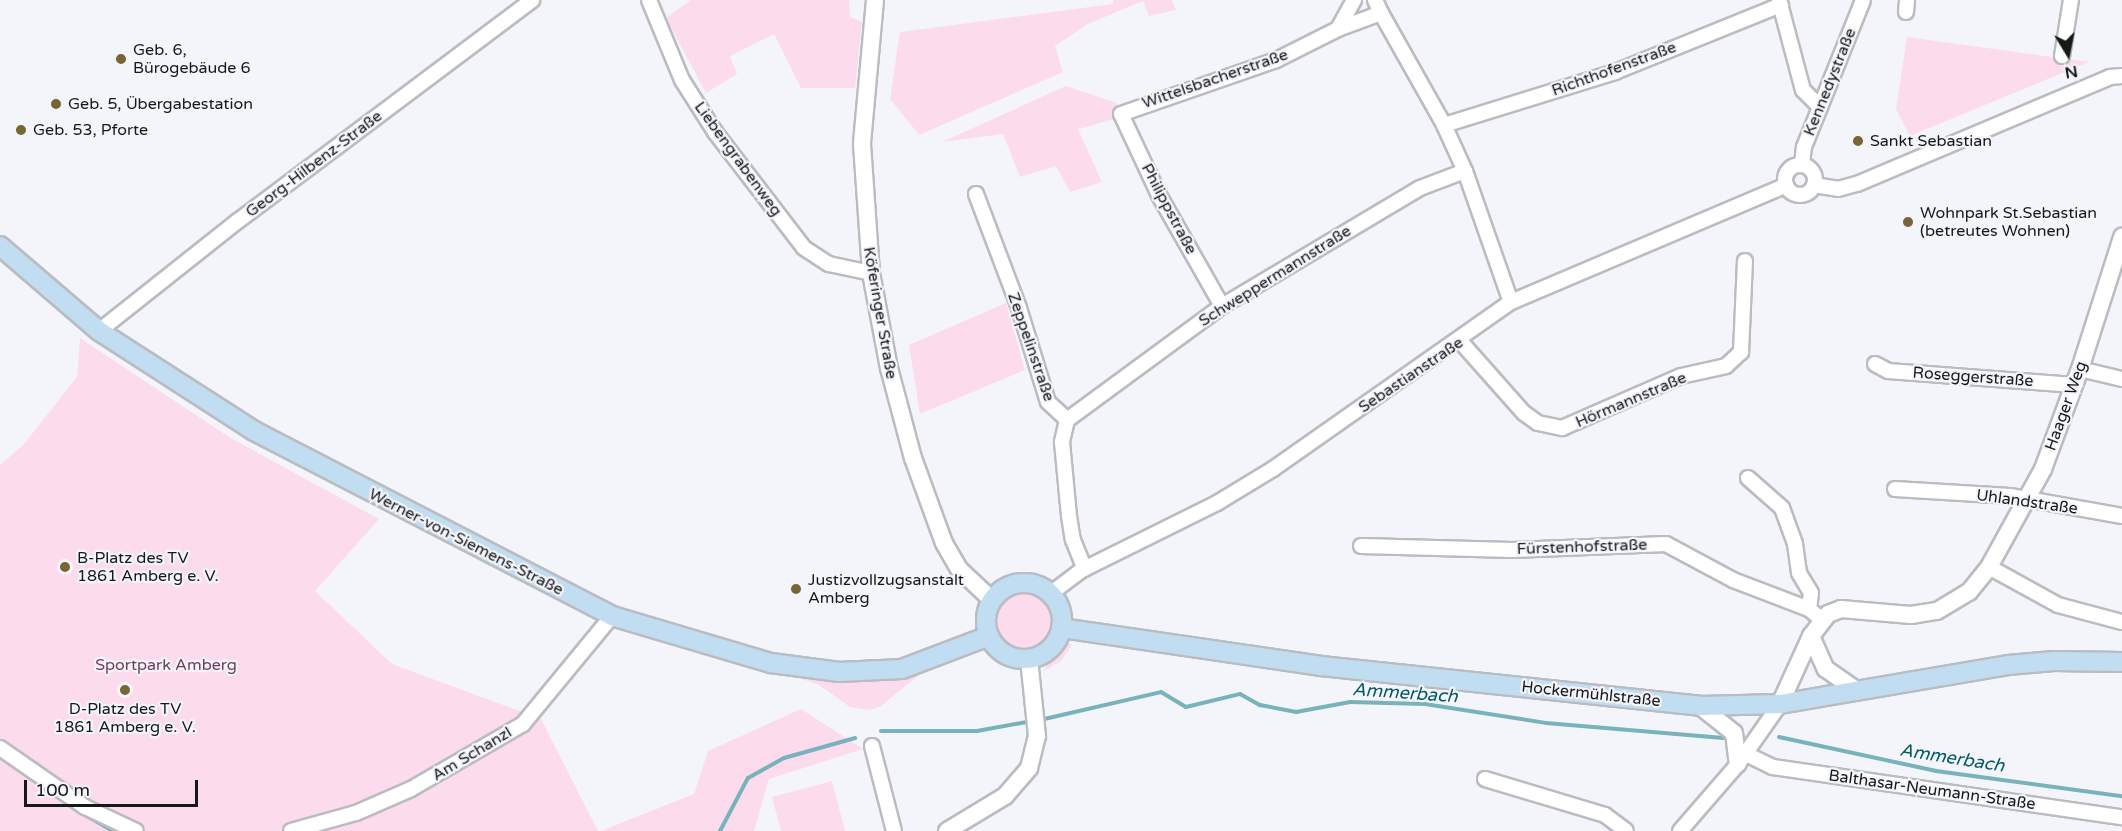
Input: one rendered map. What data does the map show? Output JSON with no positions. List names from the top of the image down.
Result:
{
  "streets": {
    "main road": ["Werner-von-Siemens-Straße", "Hockermühlstraße"],
    "street": [
      "Richthofenstraße",
      "Wittelsbacherstraße",
      "Kennedystraße",
      "Liebengrabenweg",
      "Georg-Hilbenz-Straße",
      "Philippstraße",
      "Schweppermannstraße",
      "Köferinger Straße",
      "Zeppelinstraße",
      "Sebastianstraße",
      "Roseggerstraße",
      "Hörmannstraße",
      "Haager Weg",
      "Uhlandstraße",
      "Fürstenhofstraße",
      "Am Schanzl",
      "Balthasar-Neumann-Straße"
    ]
  },
  "crossings": [
    ["Wittelsbacherstraße", "Philippstraße"],
    ["Kennedystraße", "Sebastianstraße"],
    ["Liebengrabenweg", "Köferinger Straße"],
    ["Georg-Hilbenz-Straße", "Werner-von-Siemens-Straße"],
    ["Philippstraße", "Schweppermannstraße"],
    ["Schweppermannstraße", "Zeppelinstraße"],
    ["Köferinger Straße", "Sebastianstraße"],
    ["Köferinger Straße", "Werner-von-Siemens-Straße"],
    ["Köferinger Straße", "Hockermühlstraße"],
    ["Zeppelinstraße", "Sebastianstraße"],
    ["Sebastianstraße", "Hörmannstraße"],
    ["Sebastianstraße", "Werner-von-Siemens-Straße"],
    ["Sebastianstraße", "Hockermühlstraße"],
    ["Roseggerstraße", "Haager Weg"],
    ["Haager Weg", "Uhlandstraße"],
    ["Haager Weg", "Fürstenhofstraße"],
    ["Werner-von-Siemens-Straße", "Hockermühlstraße"],
    ["Werner-von-Siemens-Straße", "Am Schanzl"]
  ],
  "water": ["Ammerbach"],
  "parks": ["Sportpark Amberg"],
  "places": [
    "Geb. 6, Bürogebäude 6",
    "Geb. 5, Übergabestation",
    "Geb. 53, Pforte",
    "Sankt Sebastian",
    "Wohnpark St.Sebastian (betreutes Wohnen)",
    "B-Platz des TV 1861 Amberg e. V.",
    "Justizvollzugsanstalt Amberg",
    "D-Platz des TV 1861 Amberg e. V."
  ],
  "scale_bar": "100 m",
  "north": "bottom"
}
